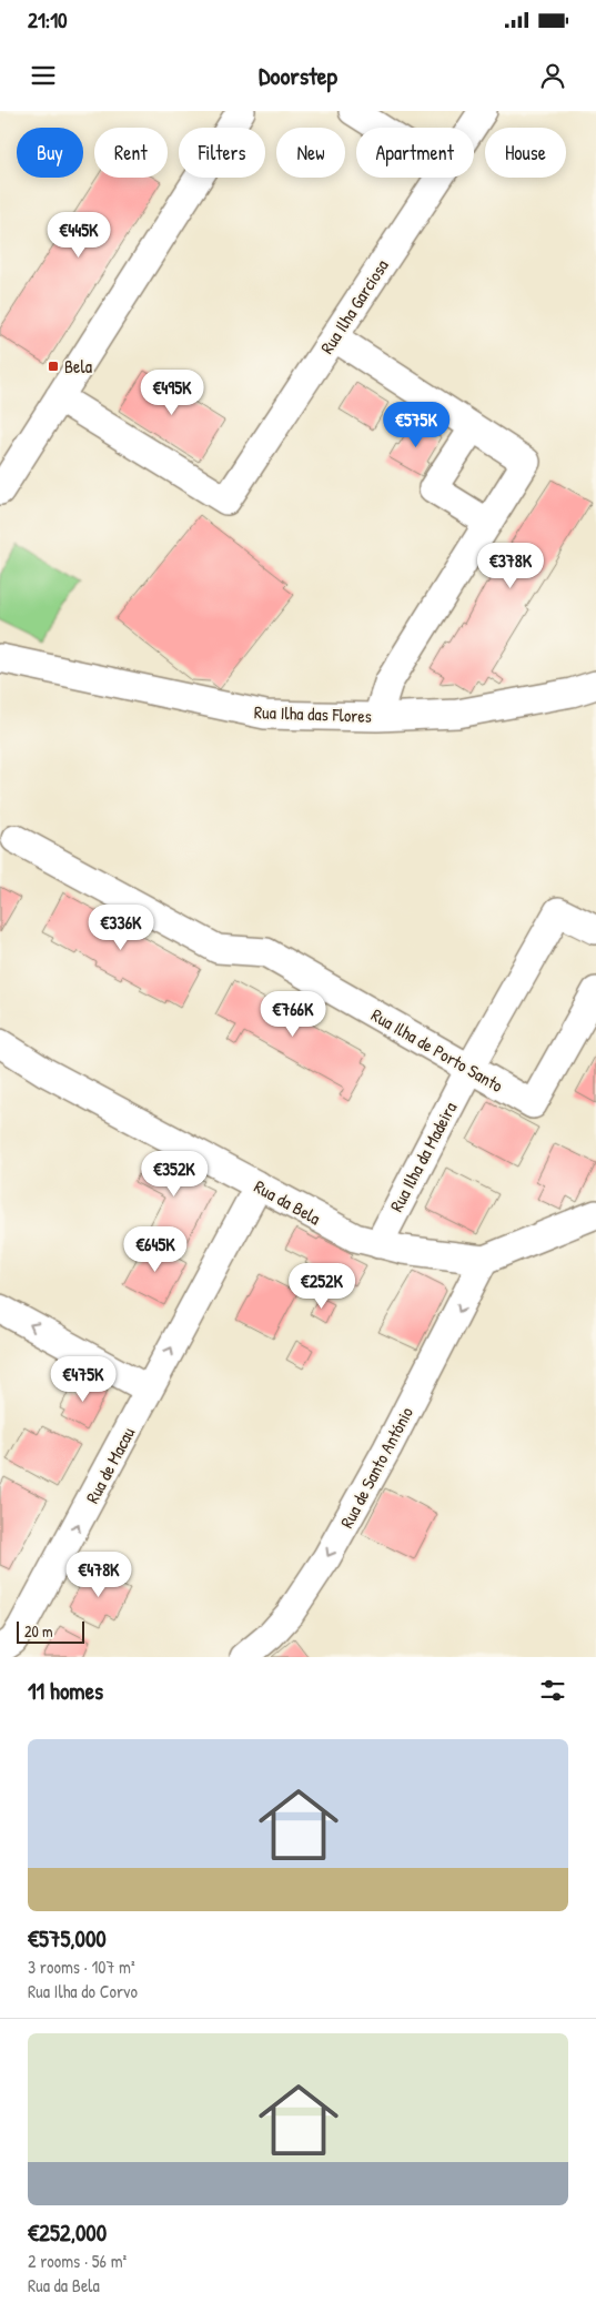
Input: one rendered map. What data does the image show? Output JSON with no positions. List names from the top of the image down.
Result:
{
  "streets": {
    "street": [
      "Rua Ilha Garciosa",
      "Rua Ilha das Flores",
      "Rua Ilha de Porto Santo",
      "Rua Ilha da Madeira",
      "Rua da Bela",
      "Rua de Macau",
      "Rua de Santo António"
    ]
  },
  "crossings": [
    ["Rua Ilha de Porto Santo", "Rua Ilha da Madeira"],
    ["Rua Ilha da Madeira", "Rua da Bela"],
    ["Rua da Bela", "Rua de Macau"],
    ["Rua da Bela", "Rua de Santo António"]
  ],
  "one_way": ["Rua de Macau", "Rua de Santo António"],
  "places": {
    "transit": ["Bela"]
  },
  "scale_bar": "20 m",
  "page": {
    "status": "21:10",
    "header": "Doorstep",
    "chip": [
      "Buy",
      "Rent",
      "Filters",
      "New",
      "Apartment",
      "House"
    ],
    "price": [
      "€445K",
      "€495K",
      "€575K",
      "€378K",
      "€336K",
      "€766K",
      "€352K",
      "€645K",
      "€252K",
      "€475K",
      "€478K"
    ],
    "scale": "20 m",
    "heading": "11 homes",
    "list": [
      {
        "name": "€575,000",
        "note": "3 rooms · 107 m² · Rua Ilha do Corvo"
      },
      {
        "name": "€252,000",
        "note": "2 rooms · 56 m² · Rua da Bela"
      }
    ]
  }
}
